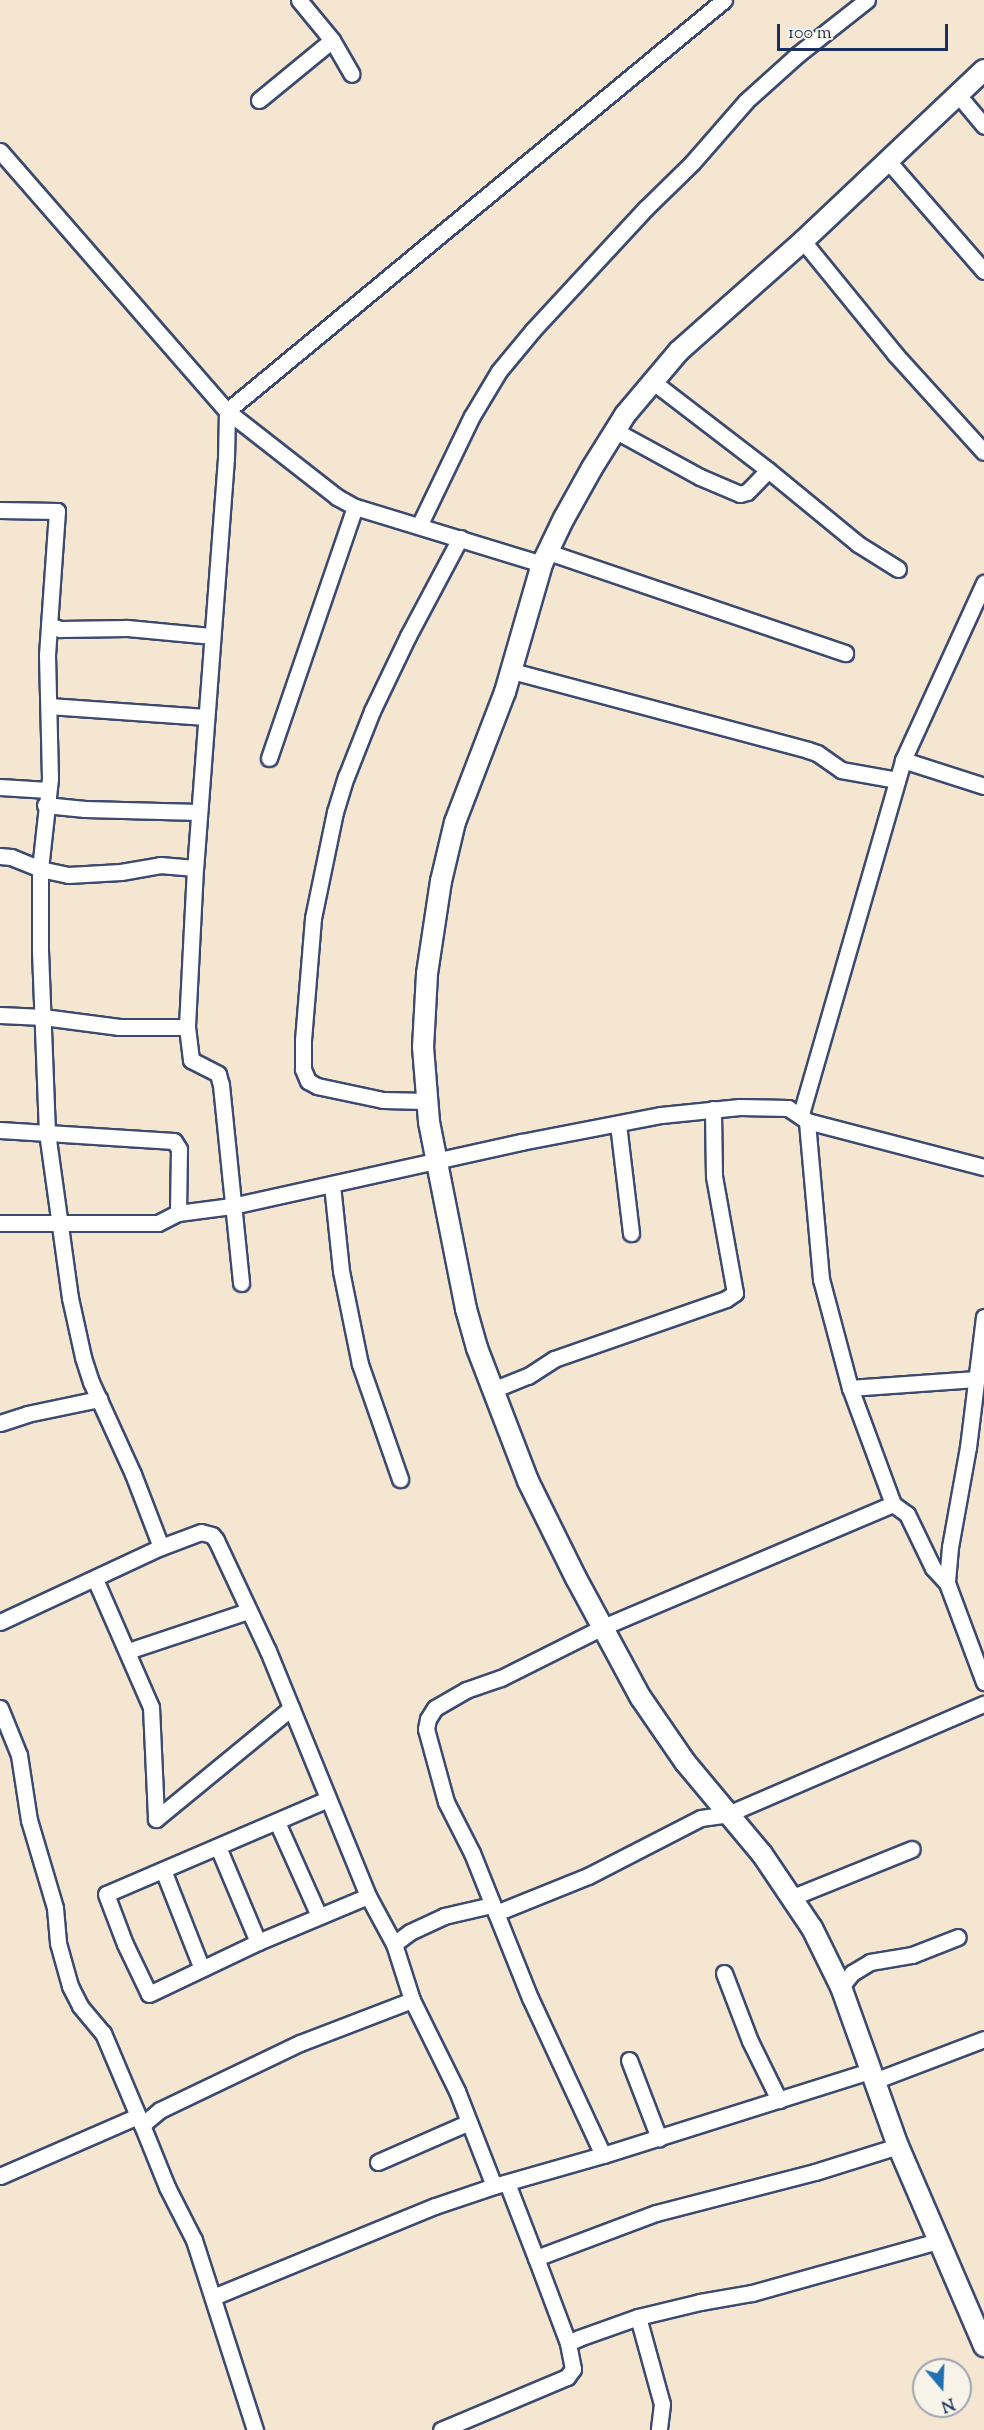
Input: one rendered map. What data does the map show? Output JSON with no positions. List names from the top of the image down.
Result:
{
  "scale_bar": "100 m",
  "north": "bottom"
}
